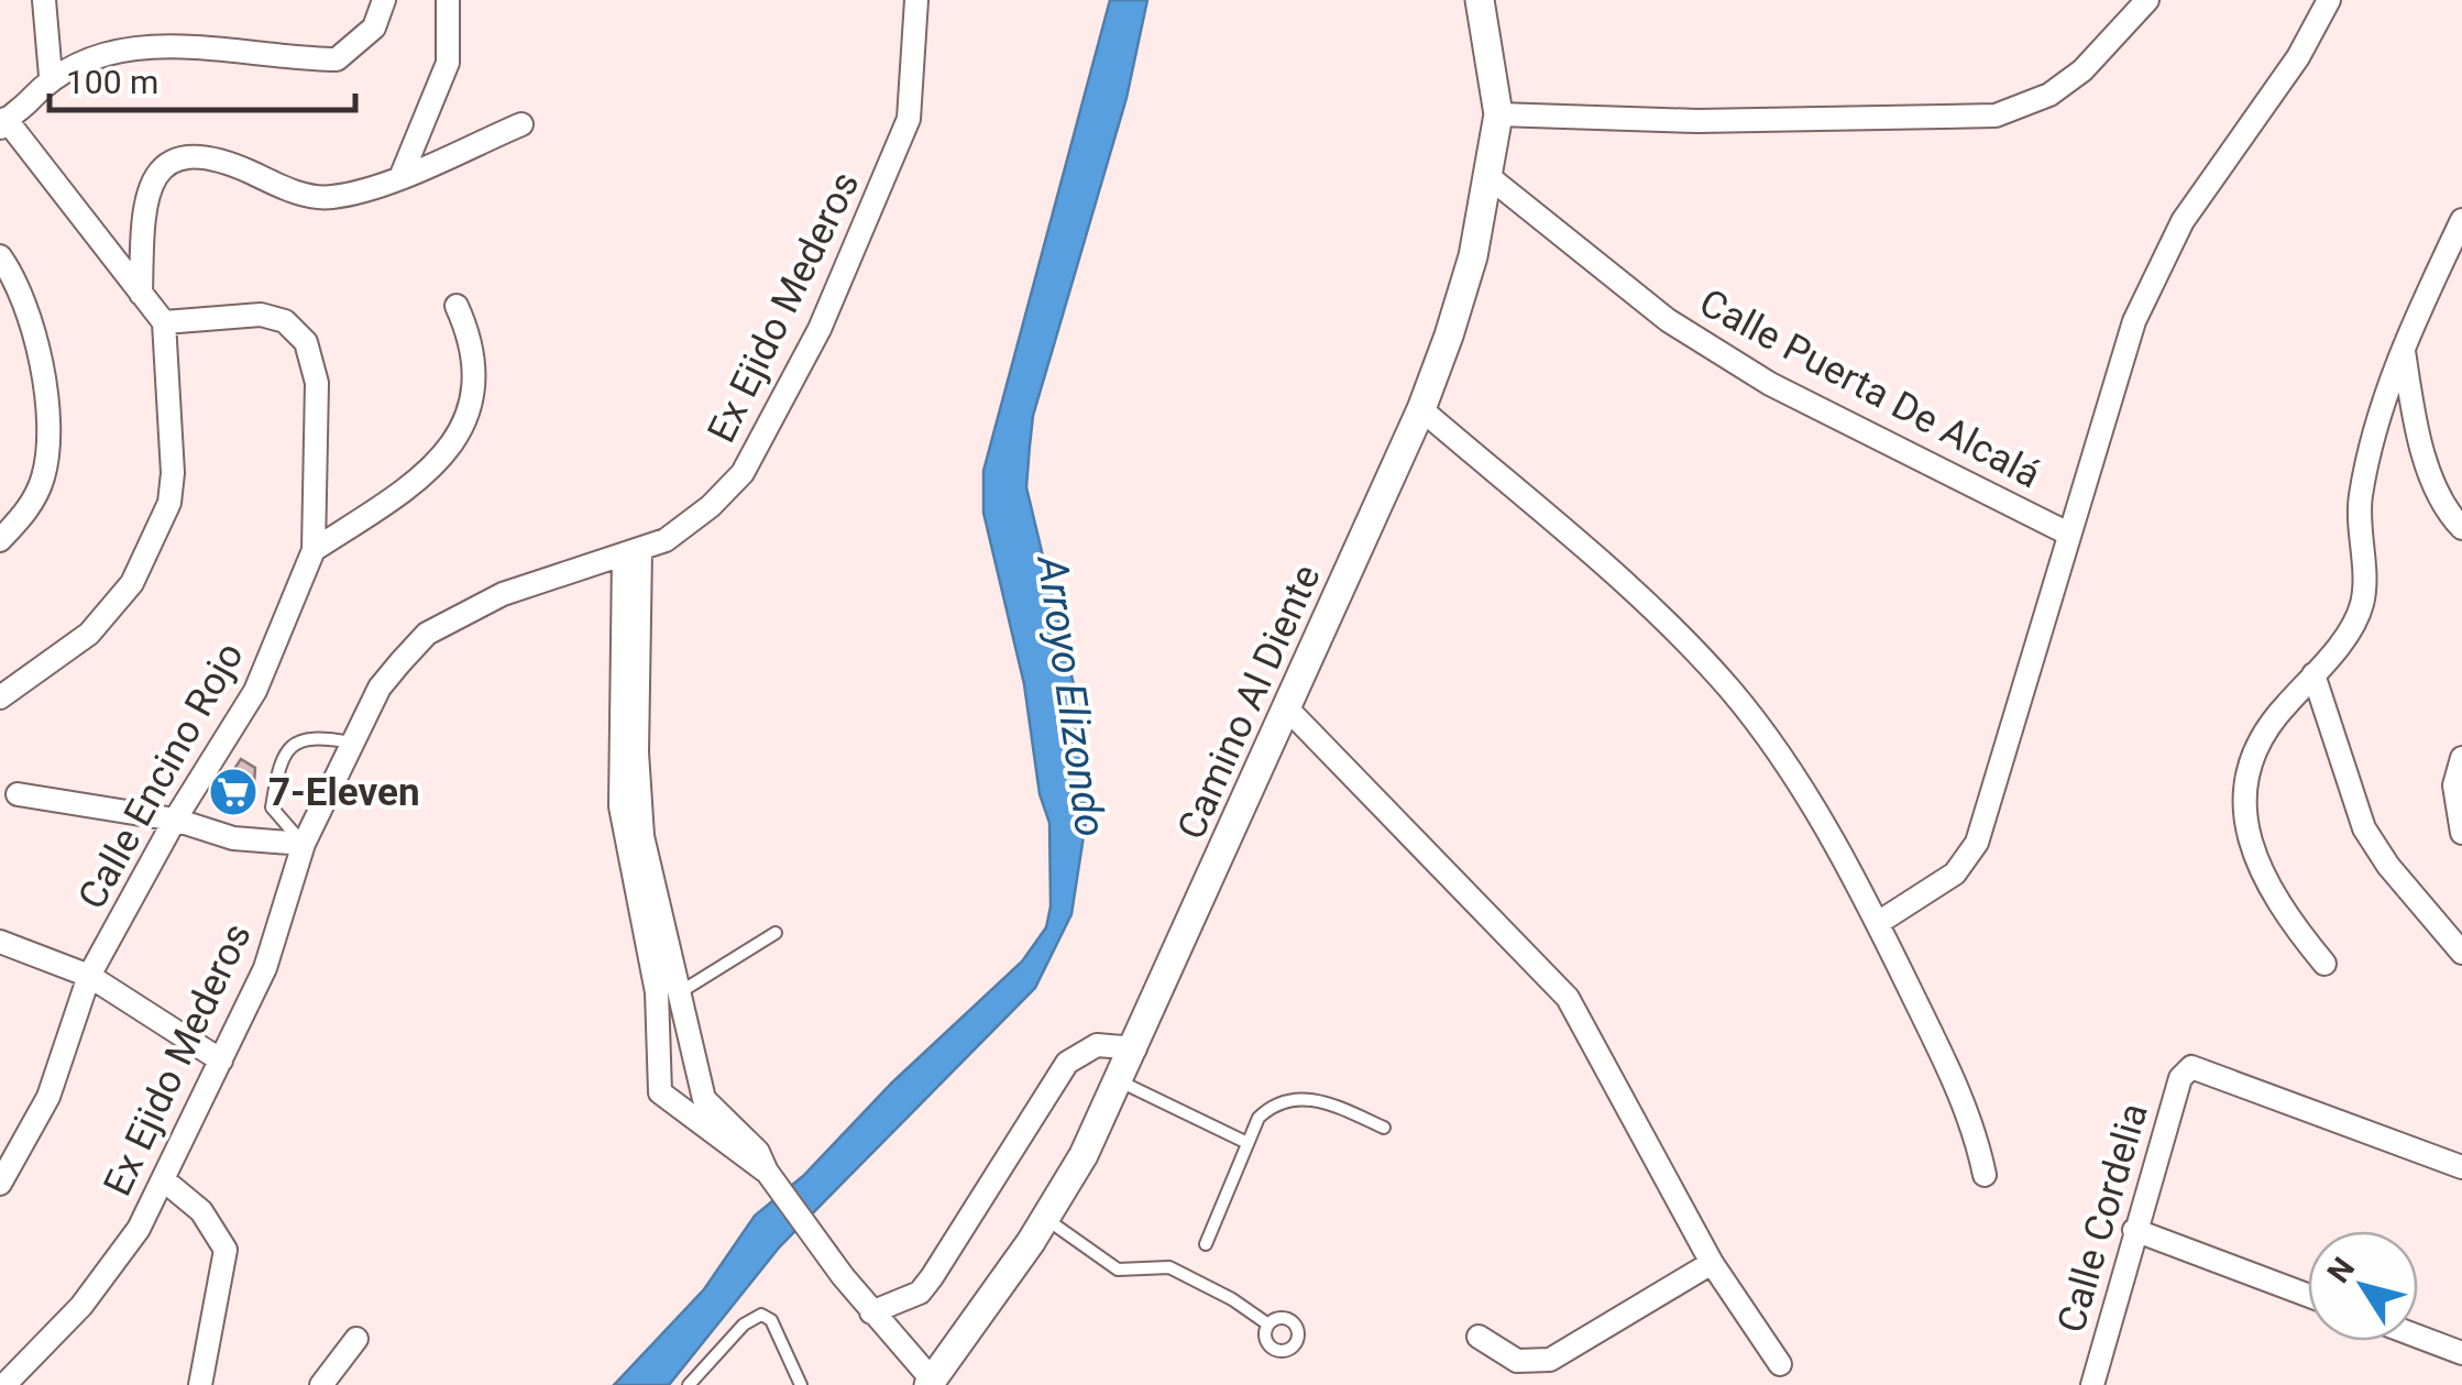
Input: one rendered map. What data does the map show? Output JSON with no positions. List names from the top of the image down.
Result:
{
  "streets": {
    "street": [
      "Ex Ejido Mederos",
      "Calle Puerta De Alcalá",
      "Camino Al Diente",
      "Calle Encino Rojo",
      "Calle Cordelia"
    ]
  },
  "crossings": [
    ["Calle Puerta De Alcalá", "Camino Al Diente"]
  ],
  "water": ["Arroyo Elizondo"],
  "places": {
    "supermarket": ["7-Eleven"]
  },
  "scale_bar": "100 m",
  "north": "top left"
}
